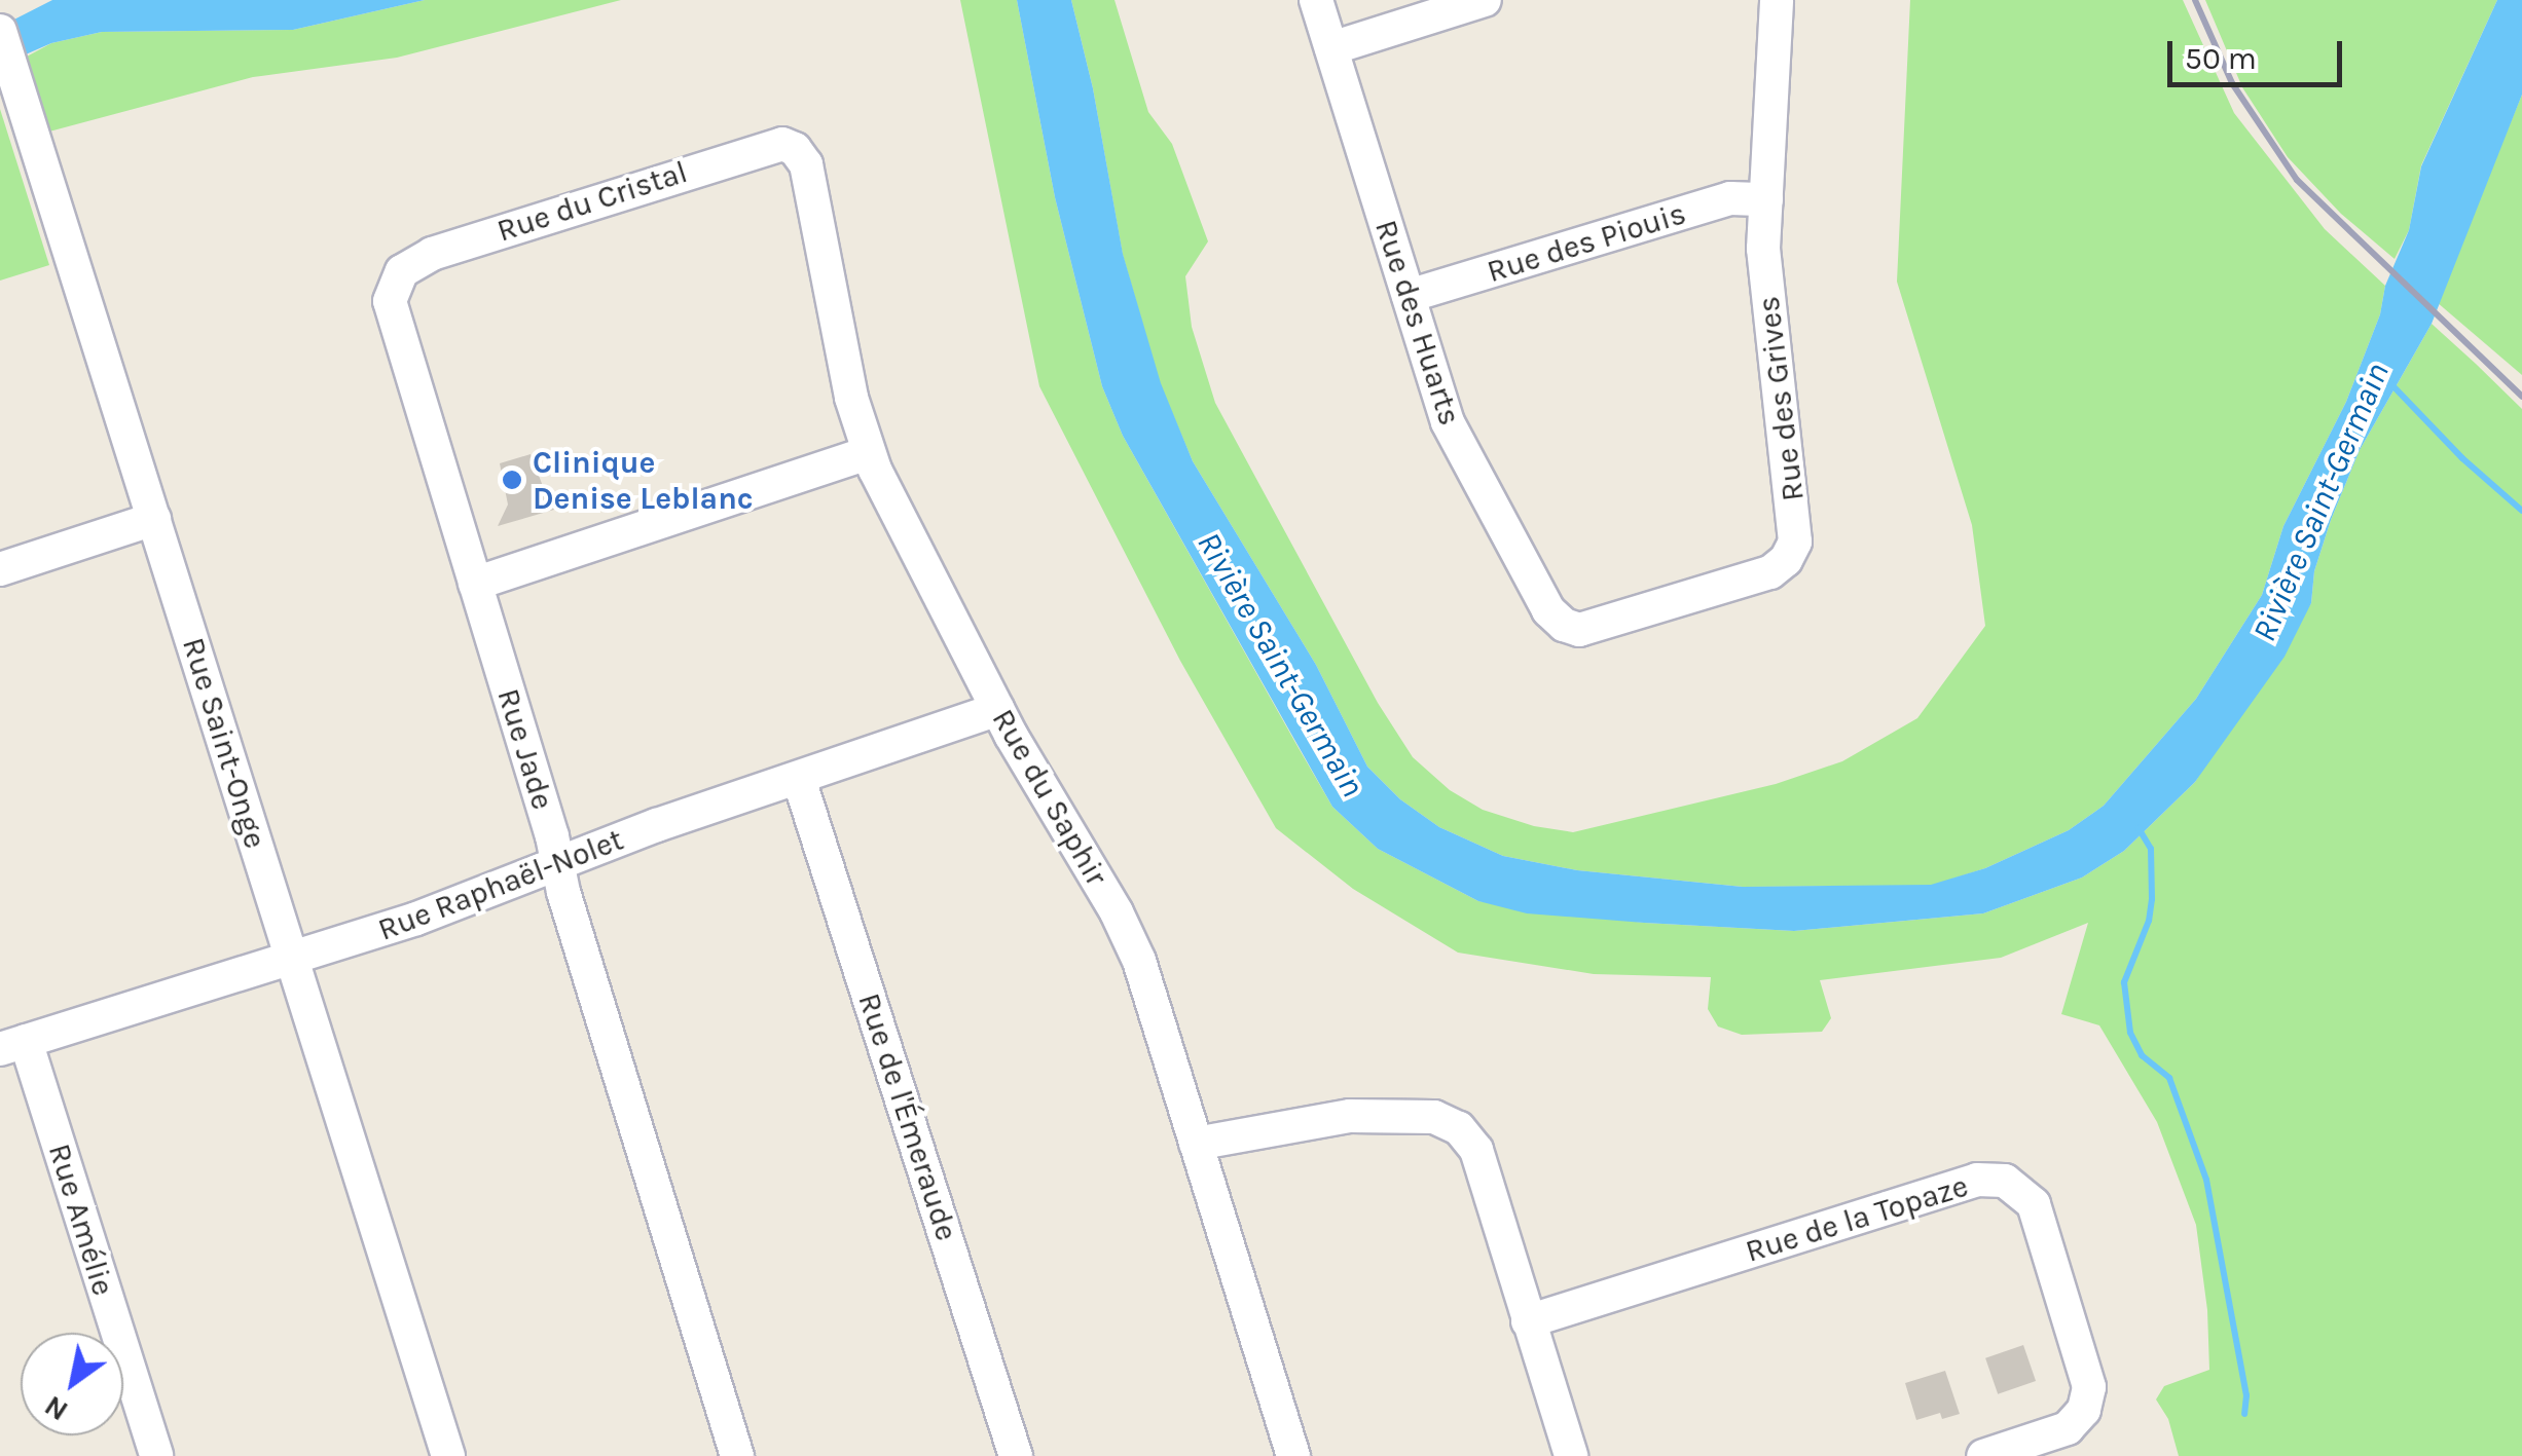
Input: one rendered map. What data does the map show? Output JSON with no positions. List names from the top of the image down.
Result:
{
  "streets": {
    "street": [
      "Rue du Cristal",
      "Rue des Piouis",
      "Rue des Huarts",
      "Rue des Grives",
      "Rue Saint-Onge",
      "Rue Jade",
      "Rue du Saphir",
      "Rue Raphaël-Nolet",
      "Rue de l'Émeraude",
      "Rue de la Topaze",
      "Rue Amélie"
    ]
  },
  "crossings": [
    ["Rue du Cristal", "Rue Jade"],
    ["Rue du Cristal", "Rue du Saphir"],
    ["Rue des Piouis", "Rue des Huarts"],
    ["Rue des Piouis", "Rue des Grives"],
    ["Rue des Huarts", "Rue des Grives"],
    ["Rue Saint-Onge", "Rue Raphaël-Nolet"],
    ["Rue Jade", "Rue Raphaël-Nolet"],
    ["Rue du Saphir", "Rue Raphaël-Nolet"],
    ["Rue Raphaël-Nolet", "Rue de l'Émeraude"],
    ["Rue Raphaël-Nolet", "Rue Amélie"]
  ],
  "water": ["Rivière Saint-Germain"],
  "places": ["Clinique Denise Leblanc"],
  "scale_bar": "50 m",
  "north": "bottom left"
}
